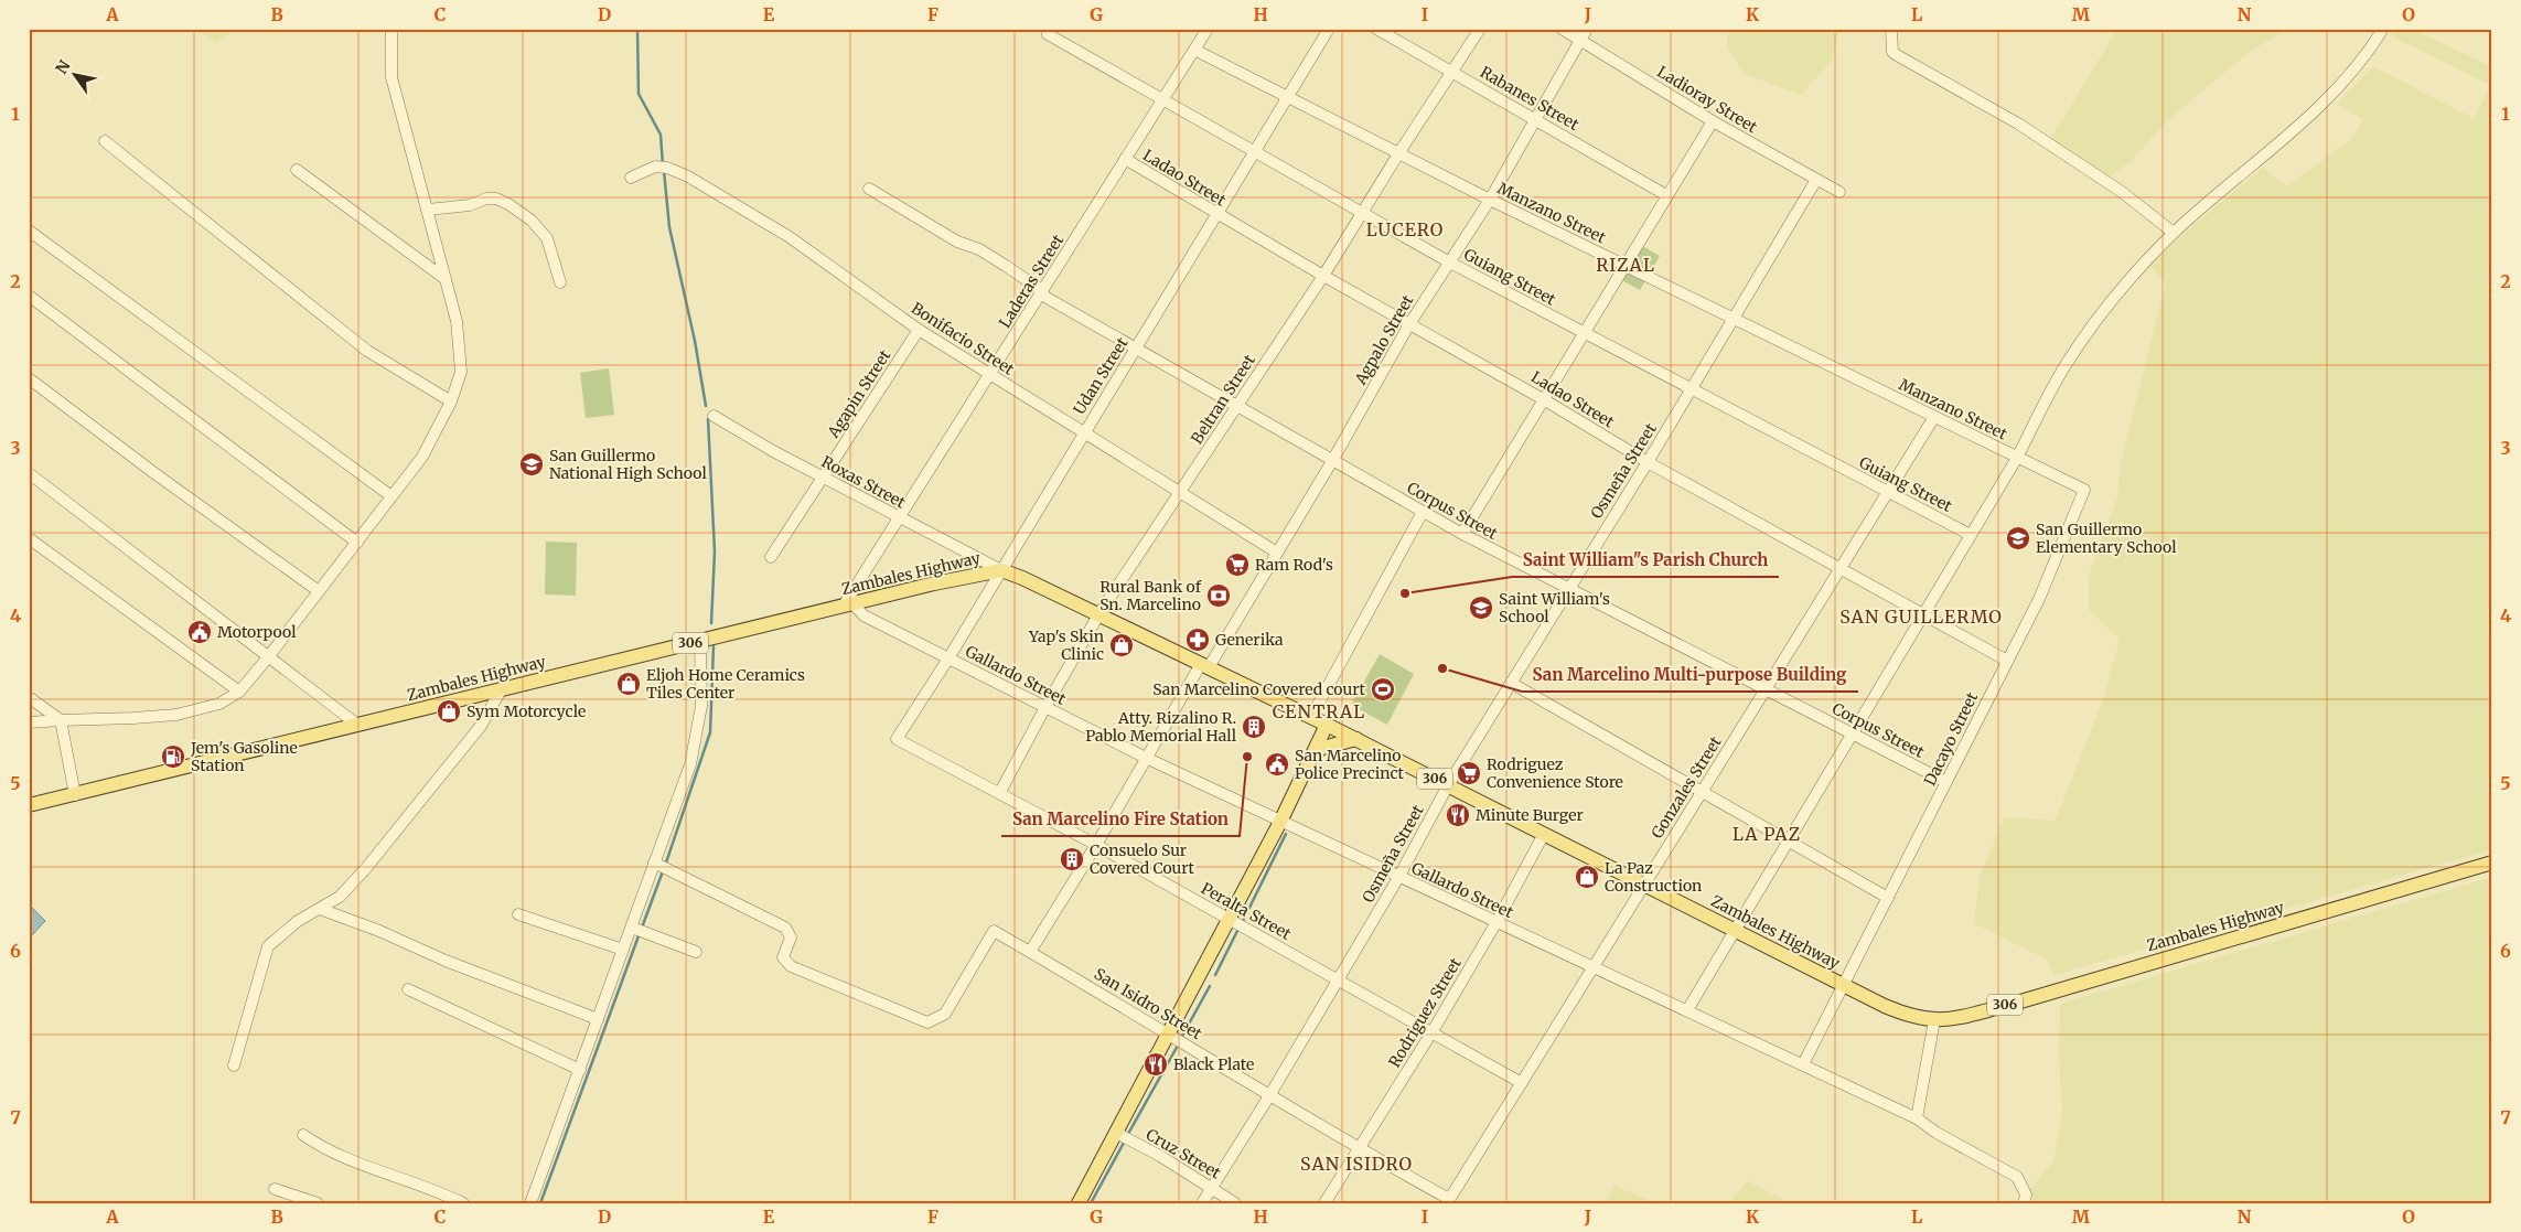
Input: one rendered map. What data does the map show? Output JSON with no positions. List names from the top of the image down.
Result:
{
  "streets": {
    "main road": ["Zambales Highway", "306"],
    "street": [
      "Rabanes Street",
      "Ladioray Street",
      "Ladao Street",
      "Manzano Street",
      "Guiang Street",
      "Laderas Street",
      "Bonifacio Street",
      "Agpalo Street",
      "Udan Street",
      "Agapin Street",
      "Beltran Street",
      "Osmeña Street",
      "Roxas Street",
      "Corpus Street",
      "Gallardo Street",
      "Dacayo Street",
      "Gonzales Street",
      "Peralta Street",
      "San Isidro Street",
      "Rodriguez Street",
      "Cruz Street"
    ]
  },
  "crossings": [
    ["Rabanes Street", "Agpalo Street"],
    ["Rabanes Street", "Beltran Street"],
    ["Ladioray Street", "Agpalo Street"],
    ["Ladioray Street", "Osmeña Street"],
    ["Ladao Street", "Laderas Street"],
    ["Ladao Street", "Agpalo Street"],
    ["Ladao Street", "Udan Street"],
    ["Ladao Street", "Beltran Street"],
    ["Ladao Street", "Osmeña Street"],
    ["Ladao Street", "Dacayo Street"],
    ["Ladao Street", "Gonzales Street"],
    ["Manzano Street", "Laderas Street"],
    ["Manzano Street", "Agpalo Street"],
    ["Manzano Street", "Udan Street"],
    ["Manzano Street", "Beltran Street"],
    ["Manzano Street", "Osmeña Street"],
    ["Manzano Street", "Dacayo Street"],
    ["Manzano Street", "Gonzales Street"],
    ["Guiang Street", "Laderas Street"],
    ["Guiang Street", "Agpalo Street"],
    ["Guiang Street", "Udan Street"],
    ["Guiang Street", "Beltran Street"],
    ["Guiang Street", "Osmeña Street"],
    ["Guiang Street", "Gonzales Street"],
    ["Laderas Street", "Bonifacio Street"],
    ["Laderas Street", "Roxas Street"],
    ["Laderas Street", "Corpus Street"],
    ["Laderas Street", "Zambales Highway"],
    ["Laderas Street", "Gallardo Street"],
    ["Bonifacio Street", "Agpalo Street"],
    ["Bonifacio Street", "Udan Street"],
    ["Bonifacio Street", "Agapin Street"],
    ["Bonifacio Street", "Beltran Street"],
    ["Agpalo Street", "Corpus Street"],
    ["Agpalo Street", "Zambales Highway"],
    ["Agpalo Street", "Gallardo Street"],
    ["Agpalo Street", "Peralta Street"],
    ["Agpalo Street", "San Isidro Street"],
    ["Udan Street", "Roxas Street"],
    ["Udan Street", "Corpus Street"],
    ["Udan Street", "Zambales Highway"],
    ["Udan Street", "Gallardo Street"],
    ["Udan Street", "Peralta Street"],
    ["Agapin Street", "Roxas Street"],
    ["Beltran Street", "Corpus Street"],
    ["Beltran Street", "Zambales Highway"],
    ["Beltran Street", "Gallardo Street"],
    ["Beltran Street", "Peralta Street"],
    ["Osmeña Street", "Corpus Street"],
    ["Osmeña Street", "Zambales Highway"],
    ["Osmeña Street", "Gallardo Street"],
    ["Osmeña Street", "Peralta Street"],
    ["Osmeña Street", "San Isidro Street"],
    ["Osmeña Street", "Cruz Street"],
    ["Roxas Street", "Zambales Highway"],
    ["Corpus Street", "Dacayo Street"],
    ["Corpus Street", "Gonzales Street"],
    ["Zambales Highway", "Gallardo Street"],
    ["Zambales Highway", "Dacayo Street"],
    ["Zambales Highway", "Gonzales Street"],
    ["Zambales Highway", "Rodriguez Street"],
    ["Gallardo Street", "Dacayo Street"],
    ["Gallardo Street", "Gonzales Street"],
    ["Gallardo Street", "Rodriguez Street"],
    ["Gonzales Street", "Peralta Street"],
    ["Gonzales Street", "San Isidro Street"],
    ["Peralta Street", "Rodriguez Street"],
    ["San Isidro Street", "Rodriguez Street"]
  ],
  "districts": [
    "LUCERO",
    "RIZAL",
    "SAN GUILLERMO",
    "CENTRAL",
    "LA PAZ",
    "SAN ISIDRO"
  ],
  "places": {
    "school or university": ["San Guillermo National High School", "San Guillermo Elementary School", "Saint William's School"],
    "supermarket": ["Ram Rod's", "Rodriguez Convenience Store"],
    "other": ["Saint William\"s Parish Church", "San Marcelino Multi-purpose Building", "San Marcelino Fire Station"],
    "bank": ["Rural Bank of Sn. Marcelino"],
    "public building": ["Motorpool", "San Marcelino Police Precinct"],
    "pharmacy": ["Generika"],
    "shop": [
      "Yap's Skin Clinic",
      "Eljoh Home Ceramics Tiles Center",
      "Sym Motorcycle",
      "La Paz Construction"
    ],
    "sports": ["San Marcelino Covered court"],
    "building": ["Atty. Rizalino R. Pablo Memorial Hall", "Consuelo Sur Covered Court"],
    "fuel station": ["Jem's Gasoline Station"],
    "restaurant": ["Minute Burger", "Black Plate"]
  },
  "north": "top left",
  "grid": {
    "columns": [
      "A",
      "B",
      "C",
      "D",
      "E",
      "F",
      "G",
      "H",
      "I",
      "J",
      "K",
      "L",
      "M",
      "N",
      "O"
    ],
    "rows": [
      "1",
      "2",
      "3",
      "4",
      "5",
      "6",
      "7"
    ]
  }
}
